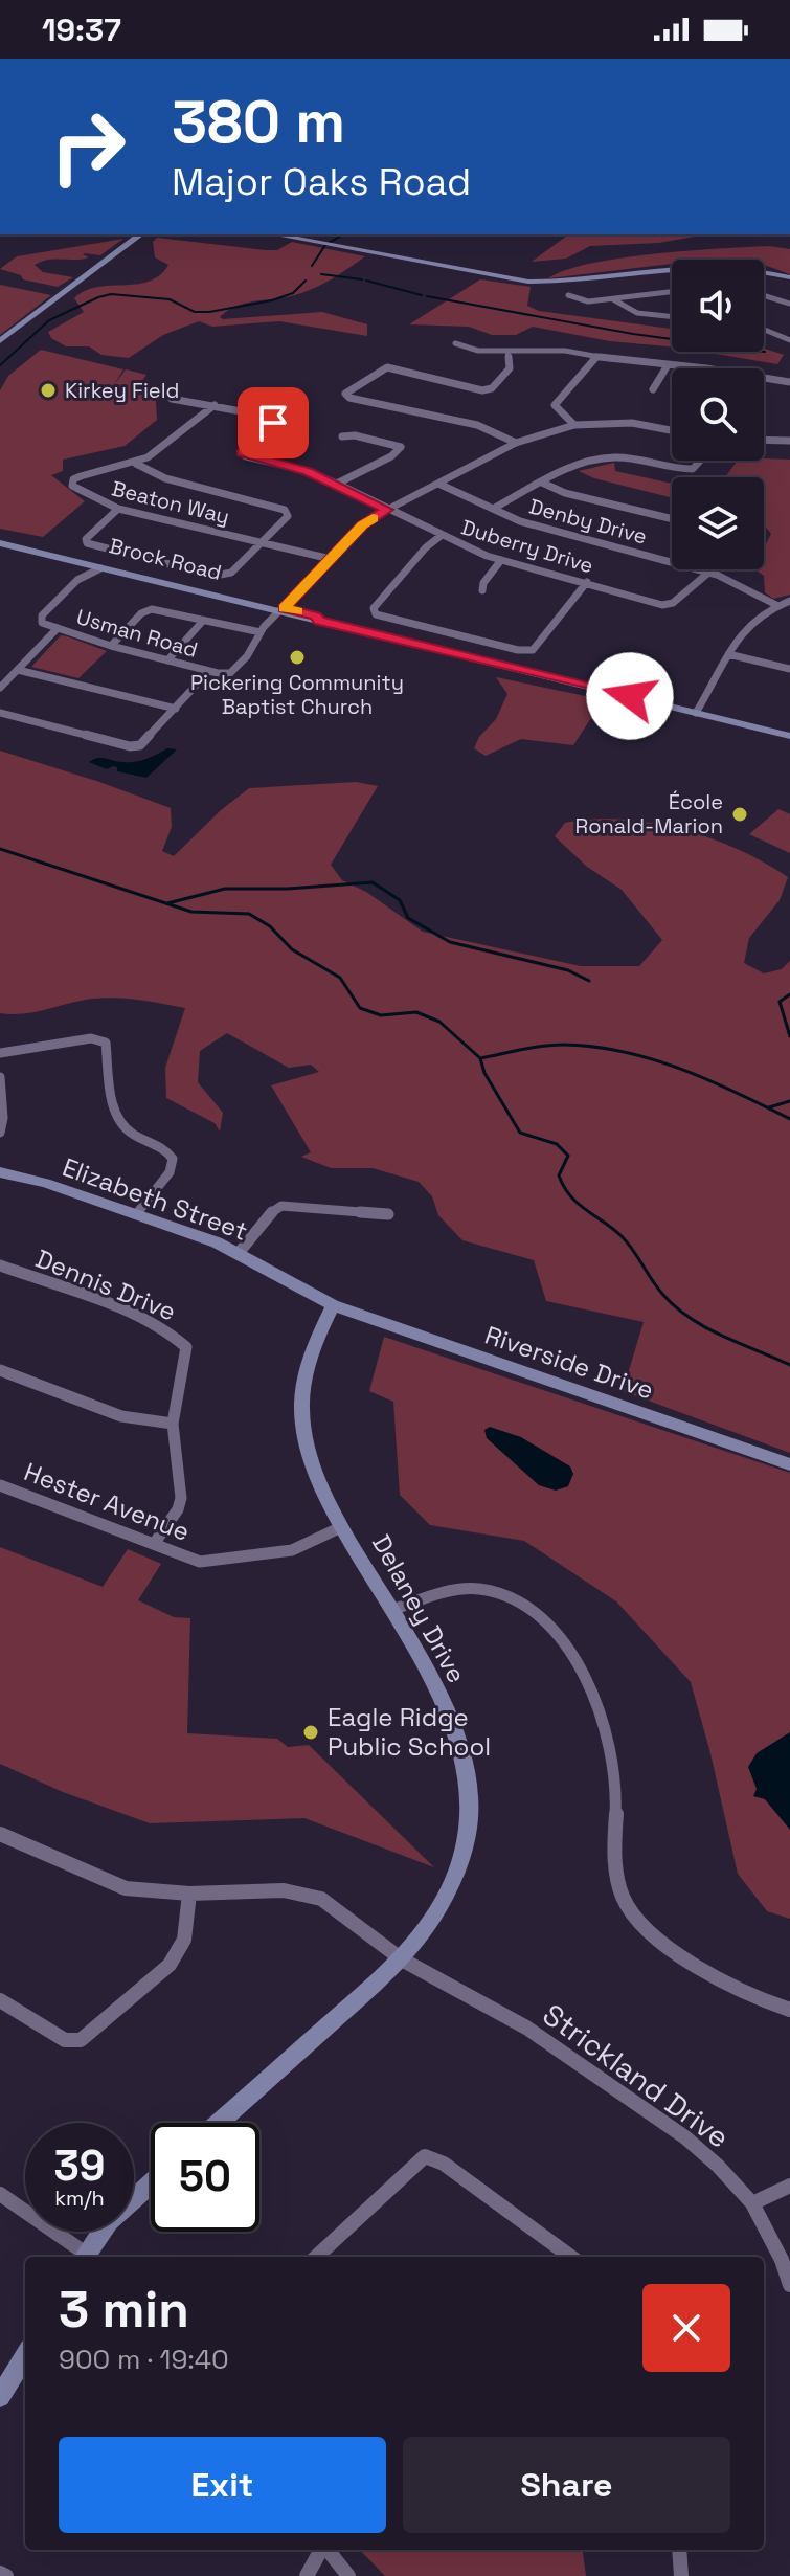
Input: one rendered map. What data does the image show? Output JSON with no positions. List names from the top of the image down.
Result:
{
  "streets": {
    "street": [
      "Beaton Way",
      "Denby Drive",
      "Duberry Drive",
      "Brock Road",
      "Usman Road",
      "Elizabeth Street",
      "Dennis Drive",
      "Riverside Drive",
      "Hester Avenue",
      "Delaney Drive",
      "Strickland Drive"
    ]
  },
  "crossings": [
    ["Beaton Way", "Duberry Drive"],
    ["Denby Drive", "Duberry Drive"],
    ["Brock Road", "Usman Road"],
    ["Elizabeth Street", "Riverside Drive"],
    ["Elizabeth Street", "Delaney Drive"],
    ["Dennis Drive", "Hester Avenue"],
    ["Riverside Drive", "Delaney Drive"],
    ["Hester Avenue", "Delaney Drive"],
    ["Delaney Drive", "Strickland Drive"]
  ],
  "places": [
    "Kirkey Field",
    "Pickering Community Baptist Church",
    "École Ronald-Marion",
    "Eagle Ridge Public School"
  ],
  "page": {
    "status": "19:37",
    "turn": ["380 m", "Major Oaks Road"],
    "speed": "39 km/h",
    "limit": "50",
    "heading": ["3 min", "900 m · 19:40"],
    "buttons": ["Exit", "Share"]
  }
}
